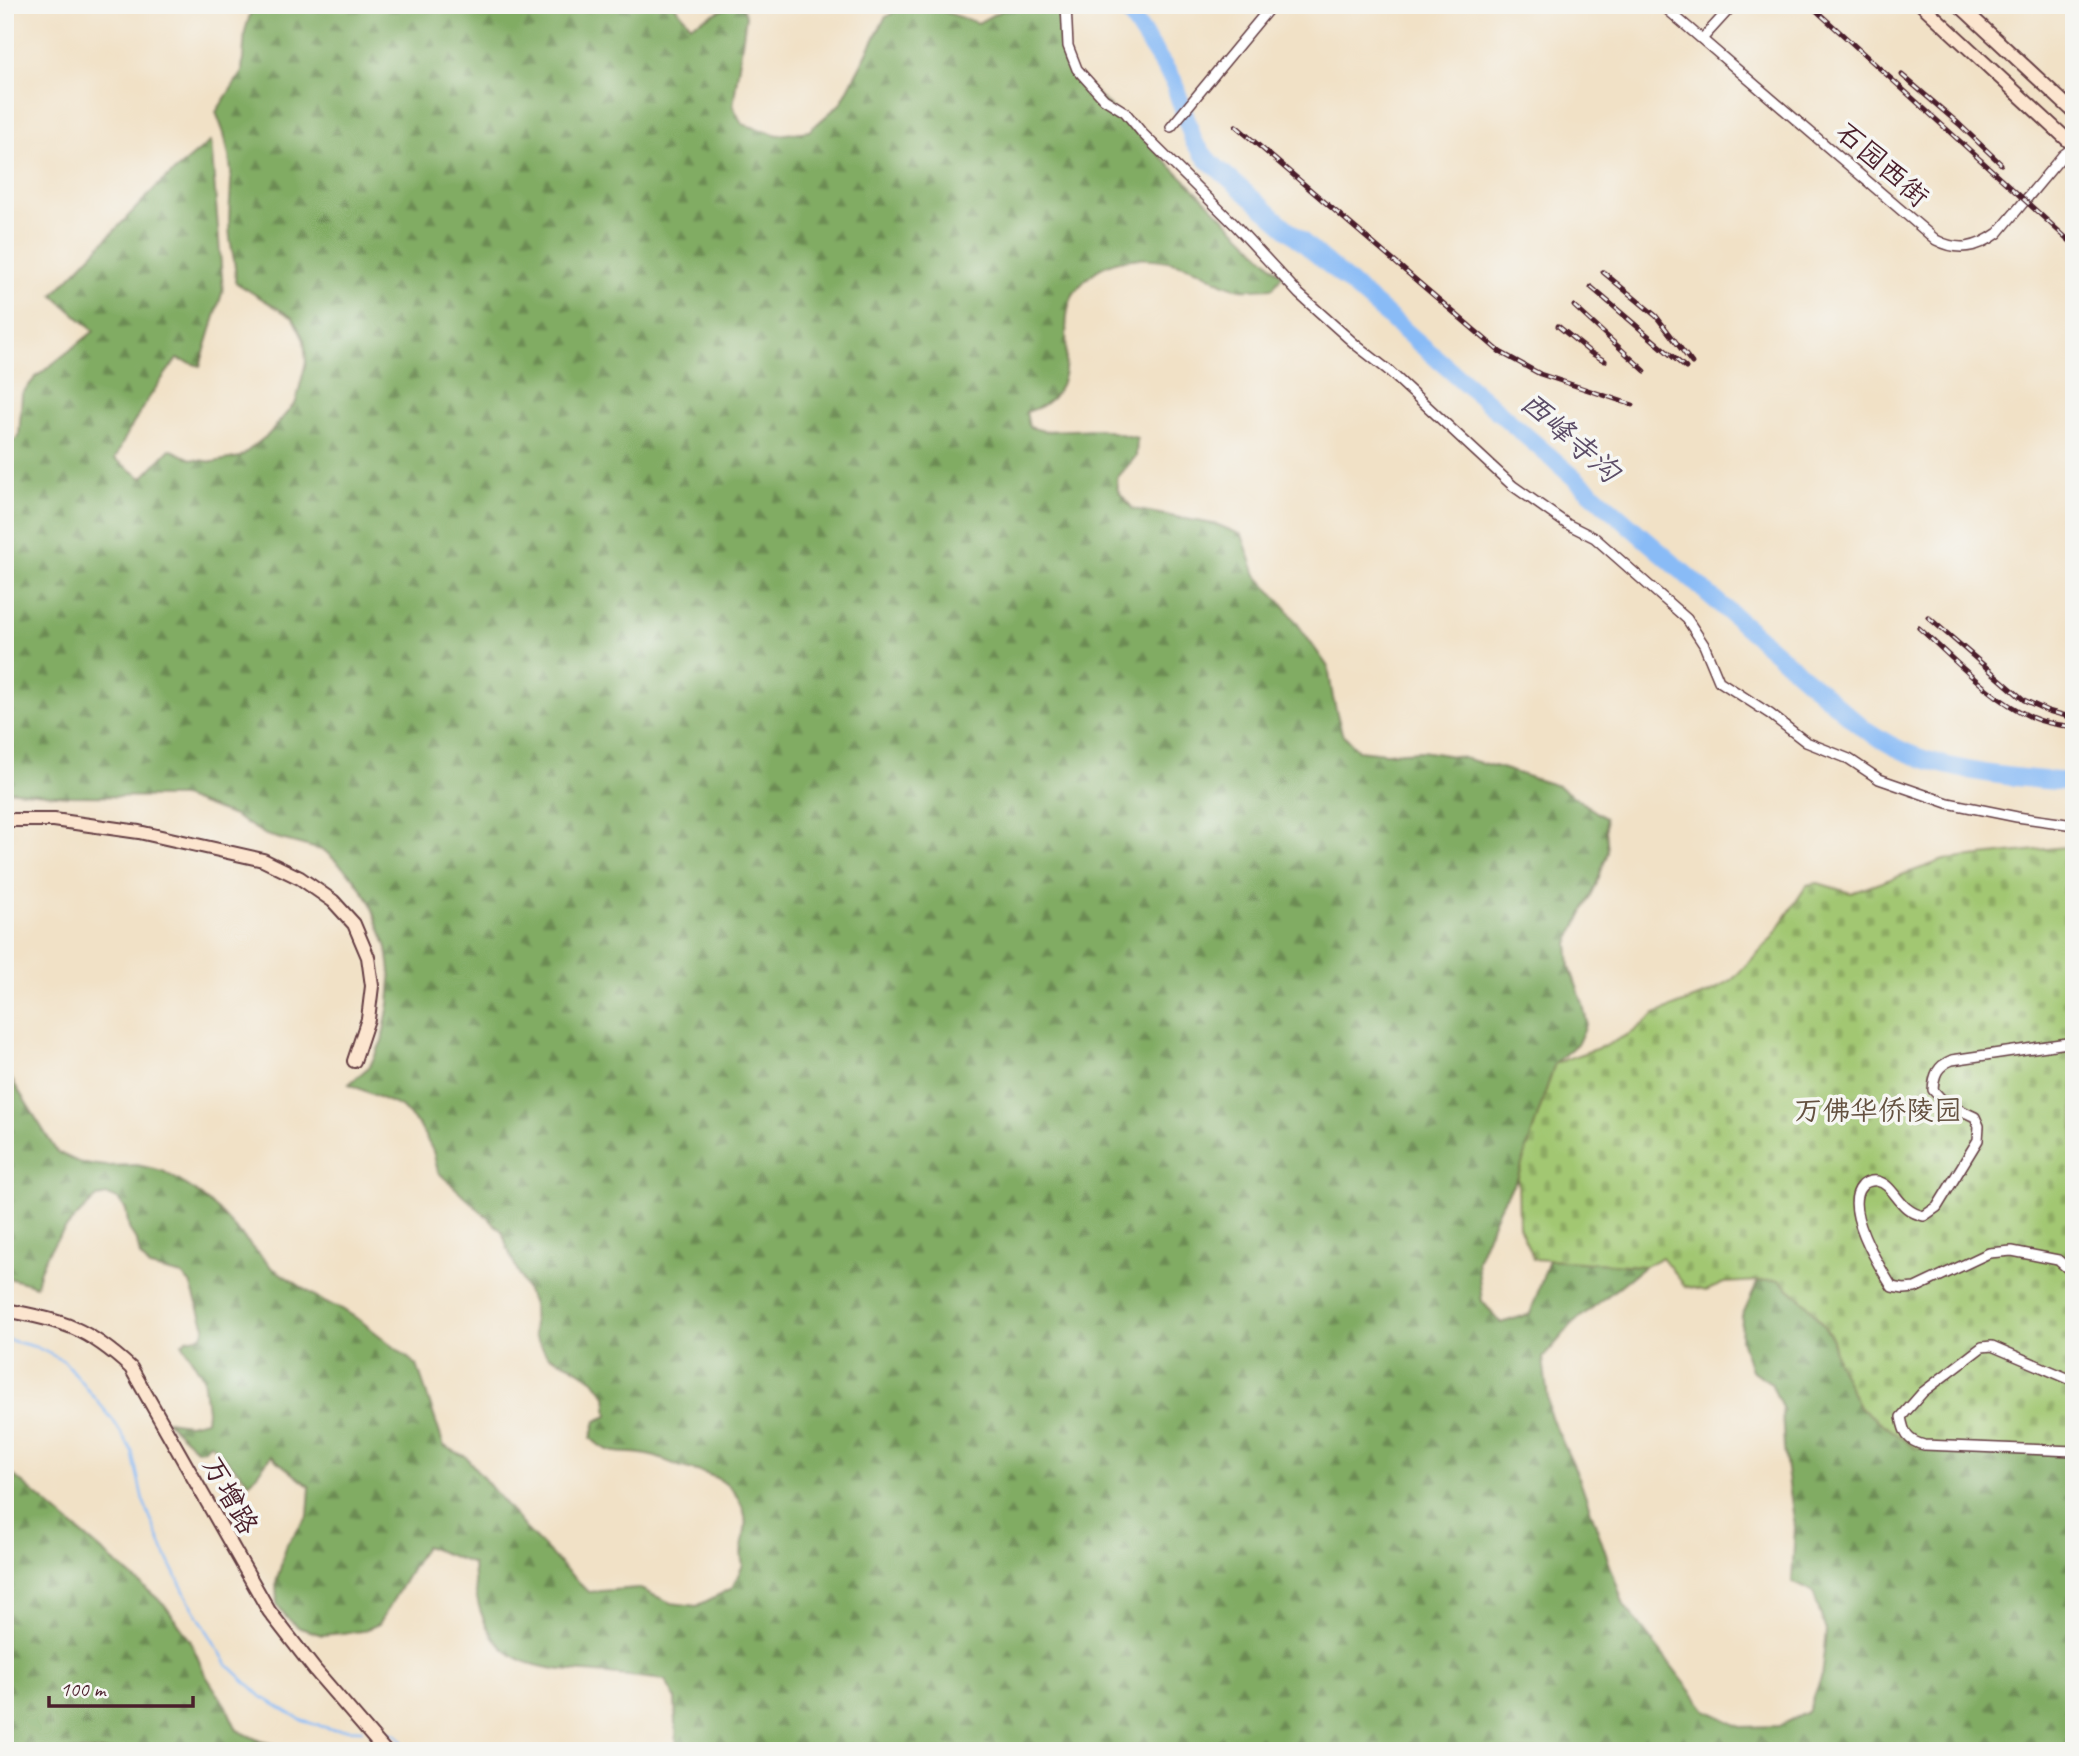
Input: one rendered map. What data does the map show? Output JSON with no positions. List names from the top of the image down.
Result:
{
  "streets": {
    "street": ["石园西街", "万增路"]
  },
  "water": ["西峰寺沟"],
  "parks": ["万佛华侨陵园"],
  "scale_bar": "100 m"
}
